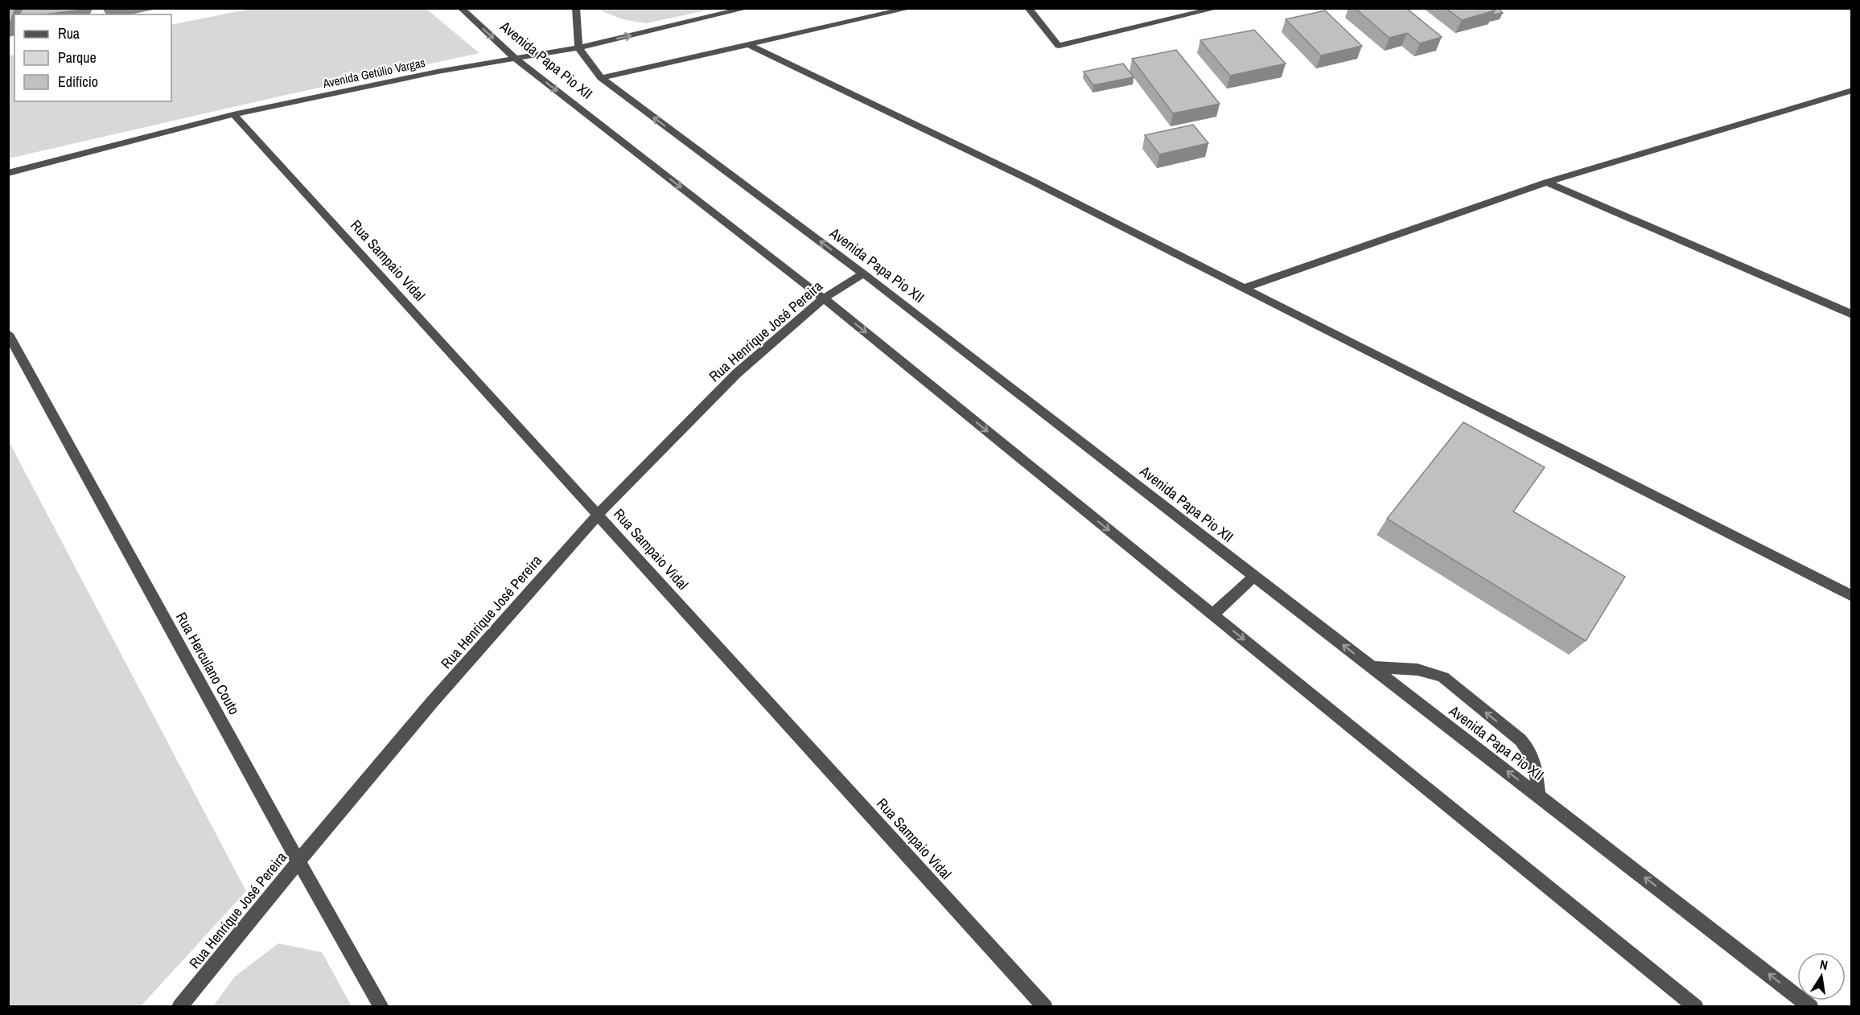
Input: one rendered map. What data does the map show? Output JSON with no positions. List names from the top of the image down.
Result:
{
  "streets": {
    "street": [
      "Avenida Papa Pio XII",
      "Avenida Getúlio Vargas",
      "Rua Sampaio Vidal",
      "Rua Henrique José Pereira",
      "Rua Herculano Couto"
    ]
  },
  "crossings": [
    ["Avenida Papa Pio XII", "Avenida Getúlio Vargas"],
    ["Avenida Papa Pio XII", "Rua Henrique José Pereira"],
    ["Avenida Getúlio Vargas", "Rua Sampaio Vidal"],
    ["Rua Sampaio Vidal", "Rua Henrique José Pereira"],
    ["Rua Henrique José Pereira", "Rua Herculano Couto"]
  ],
  "legend": ["Rua", "Parque", "Edifício"],
  "north": "top"
}
